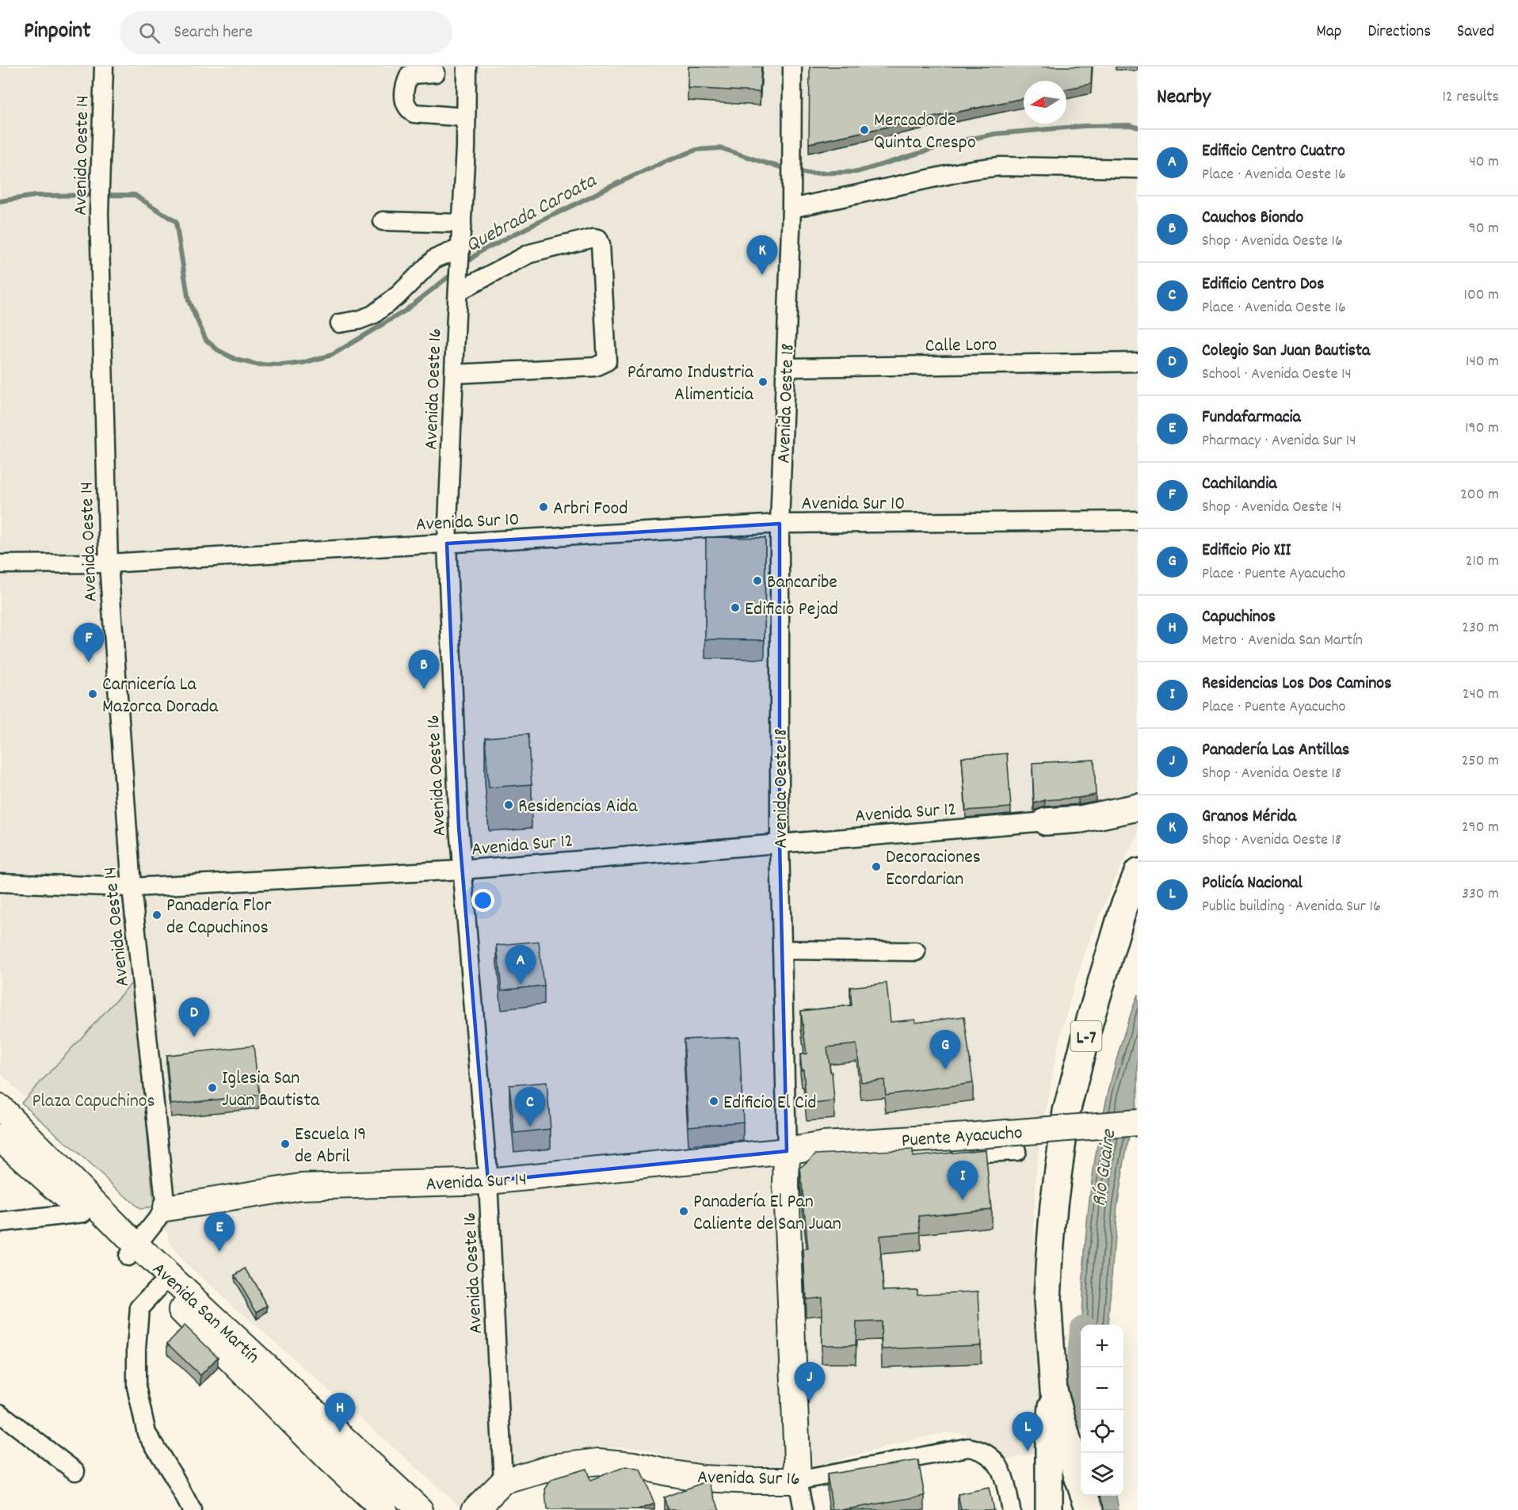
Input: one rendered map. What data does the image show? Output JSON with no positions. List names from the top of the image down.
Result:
{
  "streets": {
    "highway": ["L-7"],
    "street": [
      "Avenida Oeste 14",
      "Calle Loro",
      "Avenida Oeste 16",
      "Avenida Oeste 18",
      "Avenida Sur 10",
      "Avenida Sur 12",
      "Puente Ayacucho",
      "Avenida Sur 14",
      "Avenida San Martín",
      "Avenida Sur 16"
    ]
  },
  "crossings": [
    ["Avenida Oeste 14", "Avenida Sur 10"],
    ["Avenida Oeste 14", "Avenida Sur 12"],
    ["Avenida Oeste 14", "Avenida Sur 14"],
    ["Calle Loro", "Avenida Oeste 18"],
    ["Avenida Oeste 16", "Avenida Sur 10"],
    ["Avenida Oeste 16", "Avenida Sur 12"],
    ["Avenida Oeste 16", "Avenida Sur 14"],
    ["Avenida Oeste 16", "Avenida Sur 16"],
    ["Avenida Oeste 18", "Avenida Sur 10"],
    ["Avenida Oeste 18", "Avenida Sur 12"],
    ["Avenida Oeste 18", "Puente Ayacucho"],
    ["Avenida Oeste 18", "Avenida Sur 14"],
    ["Avenida Oeste 18", "Avenida Sur 16"],
    ["Puente Ayacucho", "Avenida Sur 14"]
  ],
  "water": ["Quebrada Caroata", "Río Guaire"],
  "parks": ["Plaza Capuchinos"],
  "places": [
    "Mercado de Quinta Crespo",
    "Páramo Industria Alimenticia",
    "Arbri Food",
    "Bancaribe",
    "Edificio Pejad",
    "Carnicería La Mazorca Dorada",
    "Residencias Aida",
    "Decoraciones Ecordarian",
    "Panadería Flor de Capuchinos",
    "Iglesia San Juan Bautista",
    "Edificio El Cid",
    "Escuela 19 de Abril",
    "Panadería El Pan Caliente de San Juan"
  ],
  "north": "left",
  "page": {
    "header": "Pinpoint",
    "search": "Search here",
    "nav": ["Map", "Directions", "Saved"],
    "heading": ["Nearby", "12 results"],
    "list": [
      {
        "mark": "A",
        "name": "Edificio Centro Cuatro",
        "note": "Place · Avenida Oeste 16",
        "value": "40 m"
      },
      {
        "mark": "B",
        "name": "Cauchos Biondo",
        "note": "Shop · Avenida Oeste 16",
        "value": "90 m"
      },
      {
        "mark": "C",
        "name": "Edificio Centro Dos",
        "note": "Place · Avenida Oeste 16",
        "value": "100 m"
      },
      {
        "mark": "D",
        "name": "Colegio San Juan Bautista",
        "note": "School · Avenida Oeste 14",
        "value": "140 m"
      },
      {
        "mark": "E",
        "name": "Fundafarmacia",
        "note": "Pharmacy · Avenida Sur 14",
        "value": "190 m"
      },
      {
        "mark": "F",
        "name": "Cachilandia",
        "note": "Shop · Avenida Oeste 14",
        "value": "200 m"
      },
      {
        "mark": "G",
        "name": "Edificio Pio XII",
        "note": "Place · Puente Ayacucho",
        "value": "210 m"
      },
      {
        "mark": "H",
        "name": "Capuchinos",
        "note": "Metro · Avenida San Martín",
        "value": "230 m"
      },
      {
        "mark": "I",
        "name": "Residencias Los Dos Caminos",
        "note": "Place · Puente Ayacucho",
        "value": "240 m"
      },
      {
        "mark": "J",
        "name": "Panadería Las Antillas",
        "note": "Shop · Avenida Oeste 18",
        "value": "250 m"
      },
      {
        "mark": "K",
        "name": "Granos Mérida",
        "note": "Shop · Avenida Oeste 18",
        "value": "290 m"
      },
      {
        "mark": "L",
        "name": "Policía Nacional",
        "note": "Public building · Avenida Sur 16",
        "value": "330 m"
      }
    ],
    "pins": [
      "K",
      "F",
      "B",
      "A",
      "D",
      "G",
      "C",
      "I",
      "E",
      "J",
      "H",
      "L"
    ],
    "map_buttons": ["+", "−"]
  }
}
